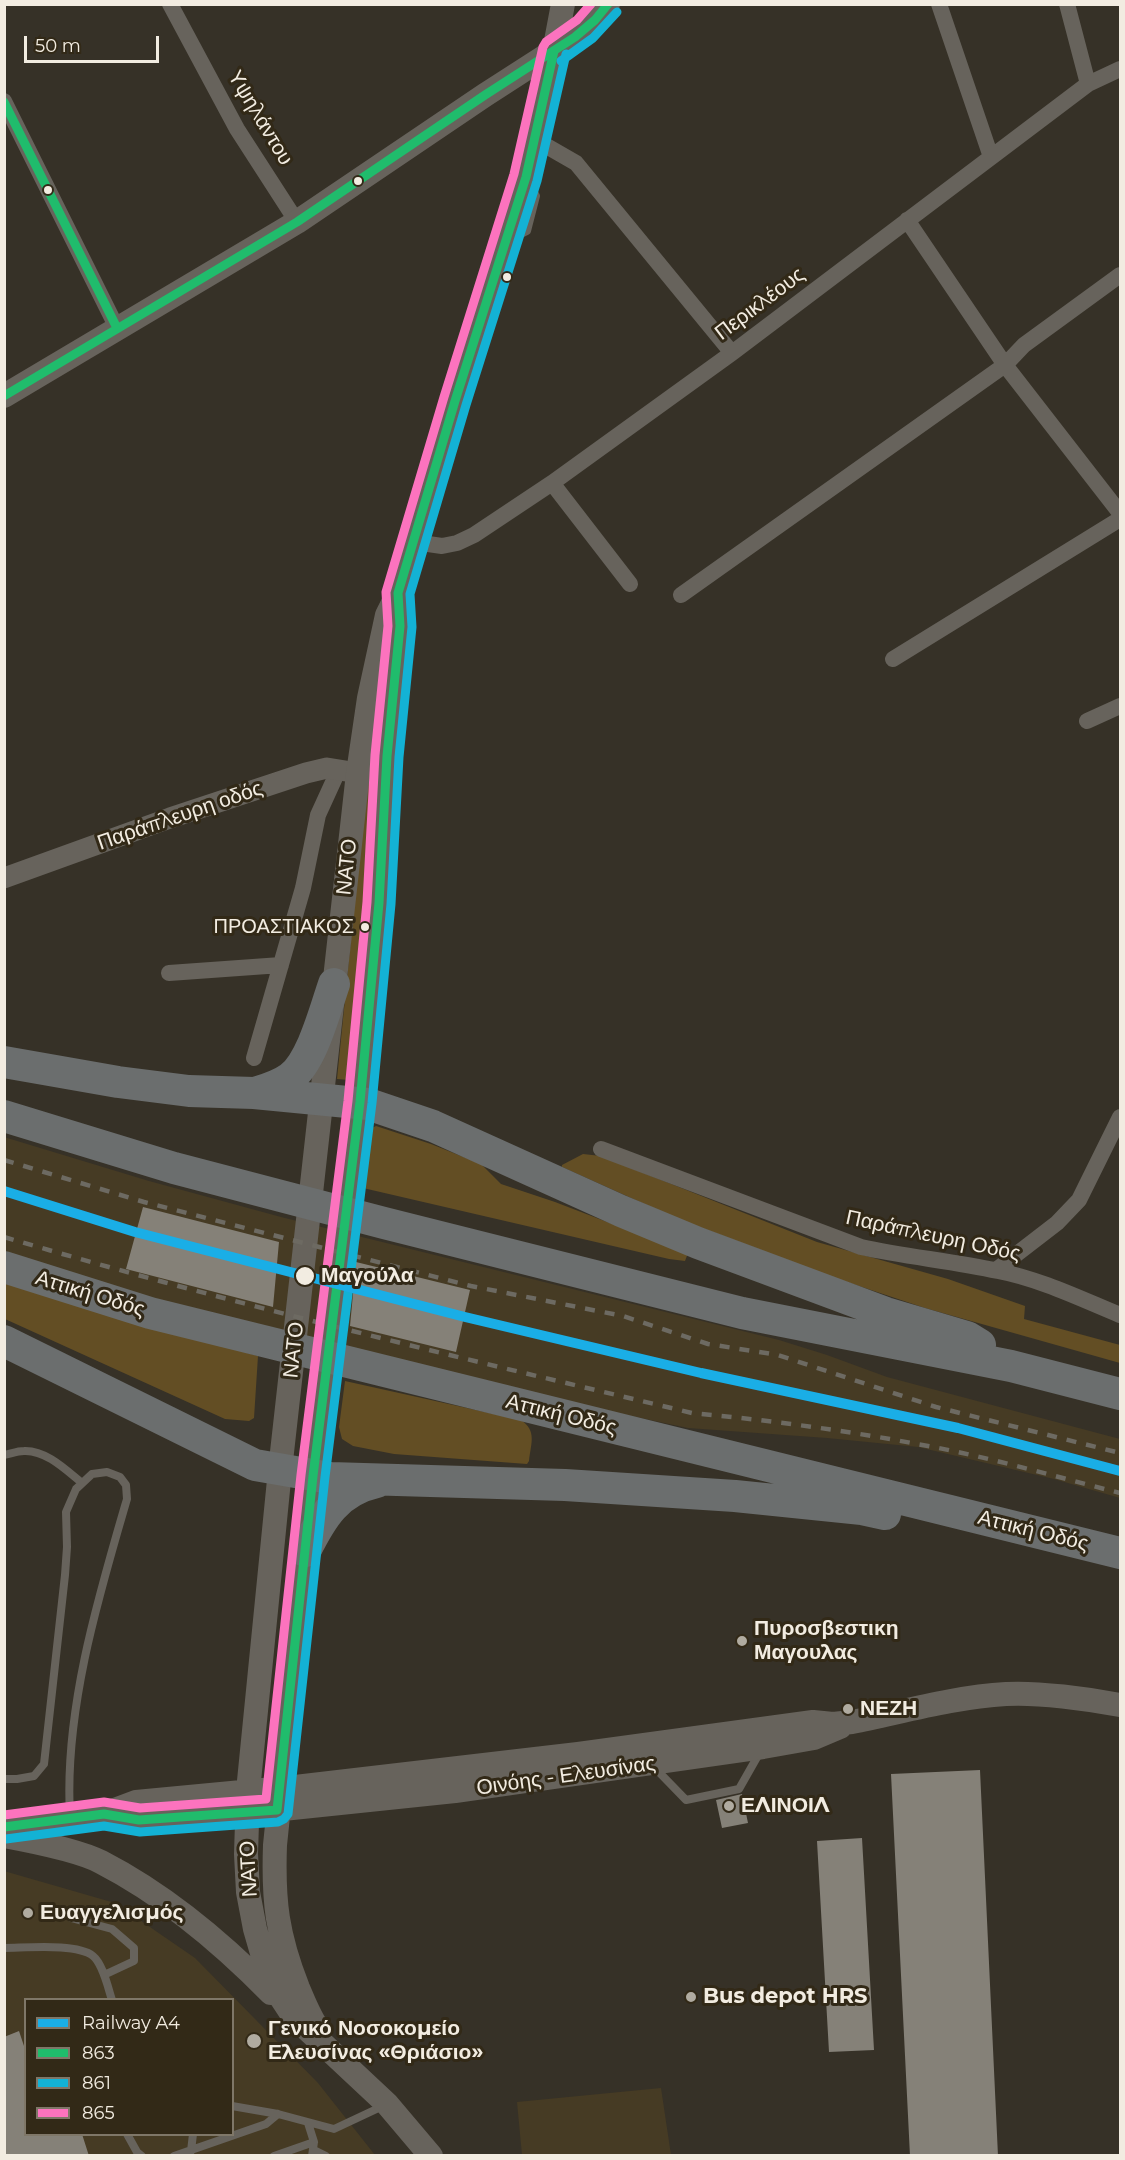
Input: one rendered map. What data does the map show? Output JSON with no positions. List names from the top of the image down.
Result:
{
  "streets": {
    "highway": ["Αττική Οδός"],
    "main road": ["ΝΑΤΟ", "Οινόης - Ελευσίνας"],
    "street": [
      "Υψηλάντου",
      "Περικλέους",
      "Παράπλευρη οδός",
      "Παράπλευρη Οδός"
    ]
  },
  "crossings": [
    ["Παράπλευρη οδός", "ΝΑΤΟ"],
    ["ΝΑΤΟ", "Οινόης - Ελευσίνας"]
  ],
  "places": [
    "ΠΡΟΑΣΤΙΑΚΟΣ",
    "Μαγούλα",
    "Πυροσβεστικη Μαγουλας",
    "ΝΕΖΗ",
    "ΕΛΙΝΟΙΛ",
    "Ευαγγελισμός",
    "Bus depot HRS",
    "Γενικό Νοσοκομείο Ελευσίνας «Θριάσιο»"
  ],
  "lines": [
    "transit line 863",
    "transit line 865",
    "transit line 861",
    "rail line A4"
  ],
  "legend": [
    "Railway A4",
    "863",
    "861",
    "865"
  ],
  "scale_bar": "50 m"
}
